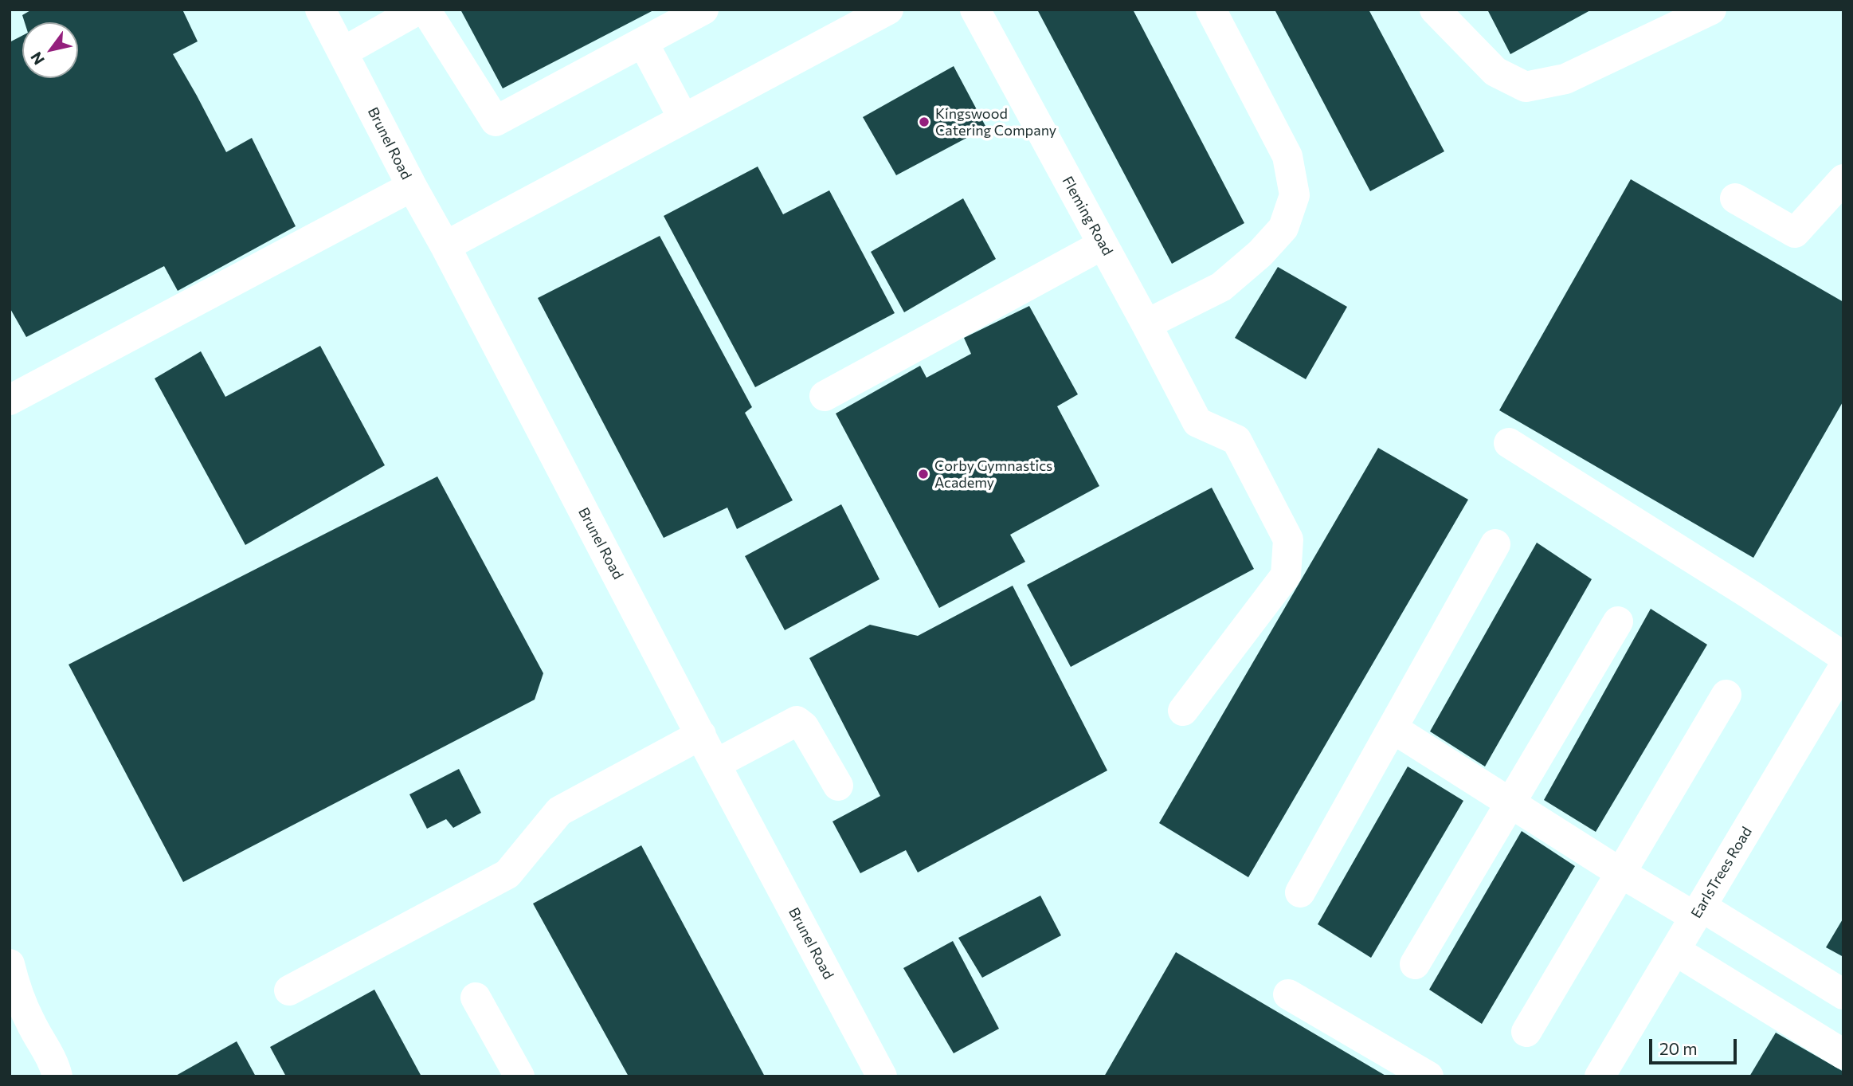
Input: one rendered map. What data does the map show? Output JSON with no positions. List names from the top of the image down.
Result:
{
  "streets": {
    "street": ["Brunel Road", "Fleming Road", "EarlsTrees Road"]
  },
  "places": ["Kingswood Catering Company", "Corby Gymnastics Academy"],
  "scale_bar": "20 m",
  "north": "bottom left"
}
